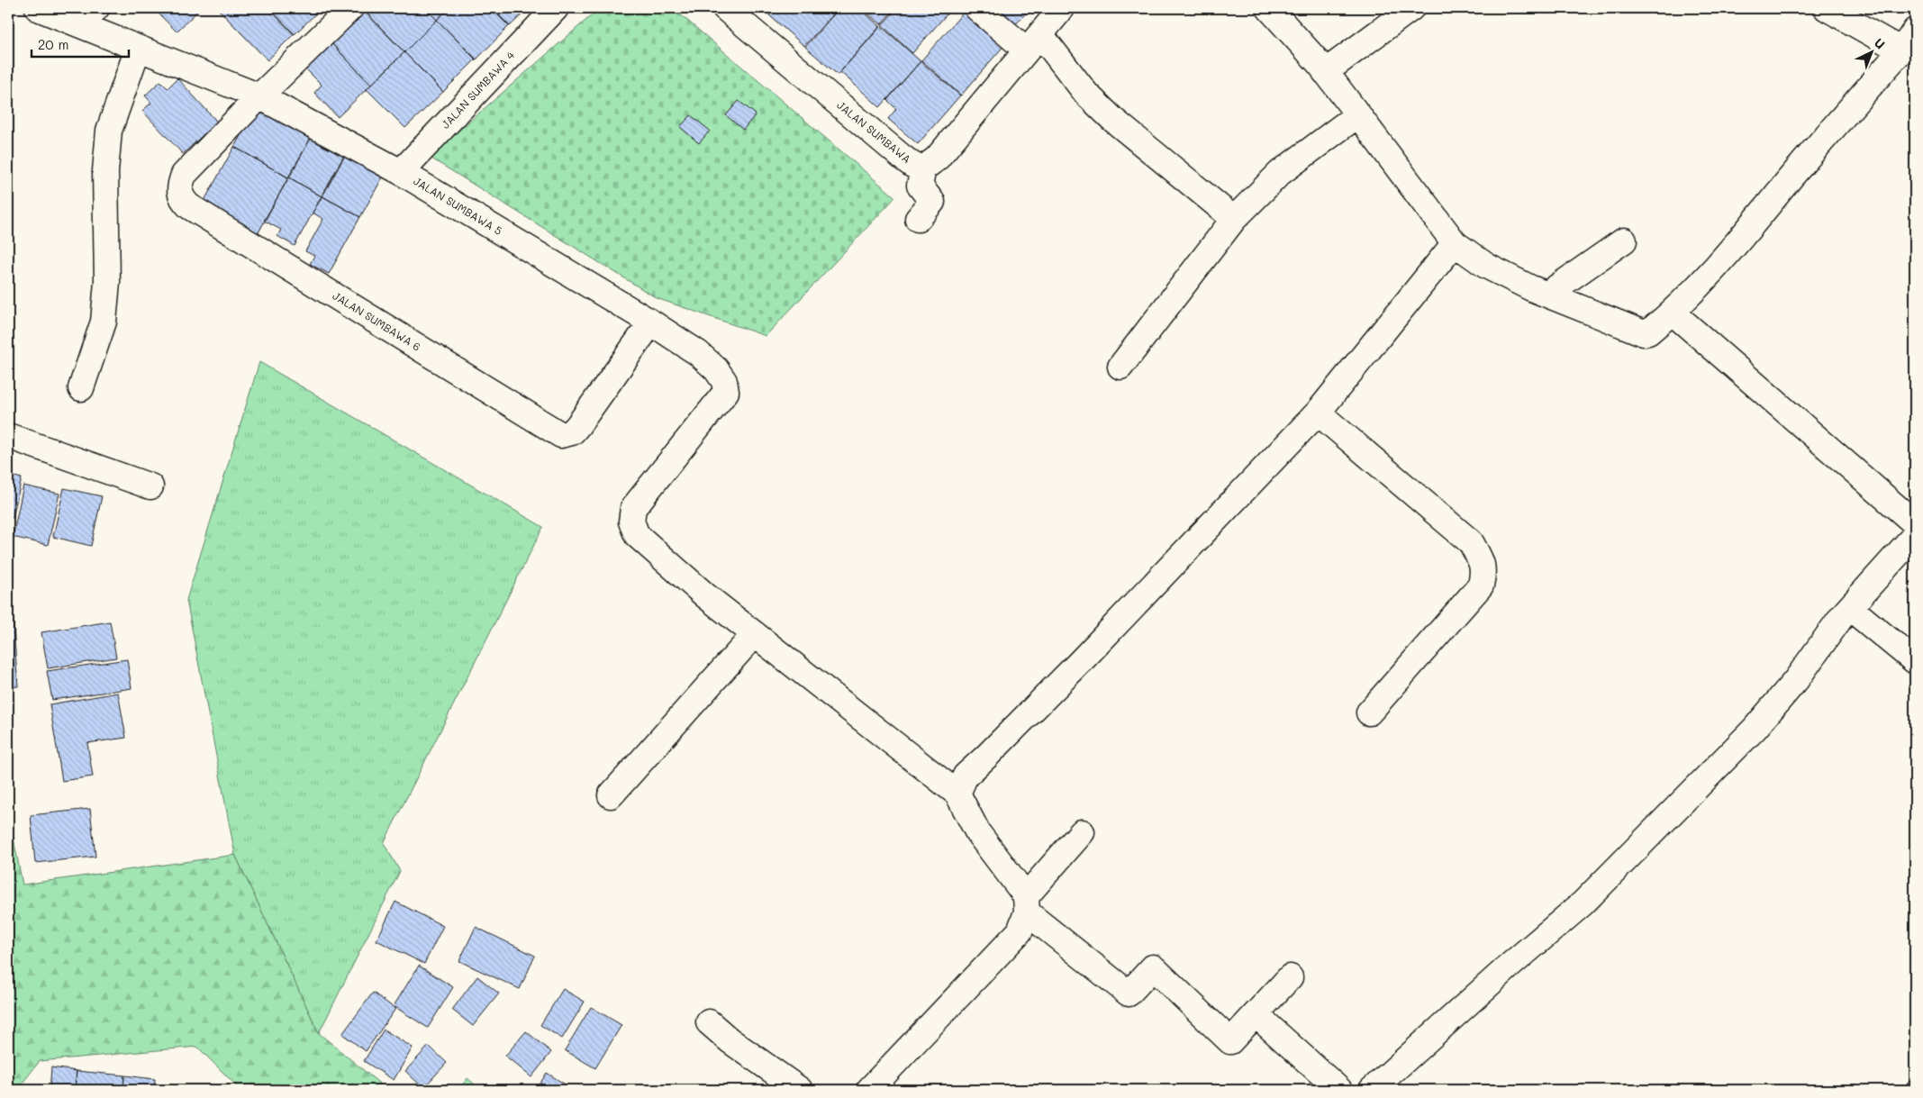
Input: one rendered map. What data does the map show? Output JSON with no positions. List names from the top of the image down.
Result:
{
  "streets": {
    "street": [
      "JALAN SUMBAWA 4",
      "JALAN SUMBAWA",
      "JALAN SUMBAWA 5",
      "JALAN SUMBAWA 6"
    ]
  },
  "crossings": [
    ["JALAN SUMBAWA 4", "JALAN SUMBAWA 5"],
    ["JALAN SUMBAWA 5", "JALAN SUMBAWA 6"]
  ],
  "scale_bar": "20 m",
  "north": "top right"
}
